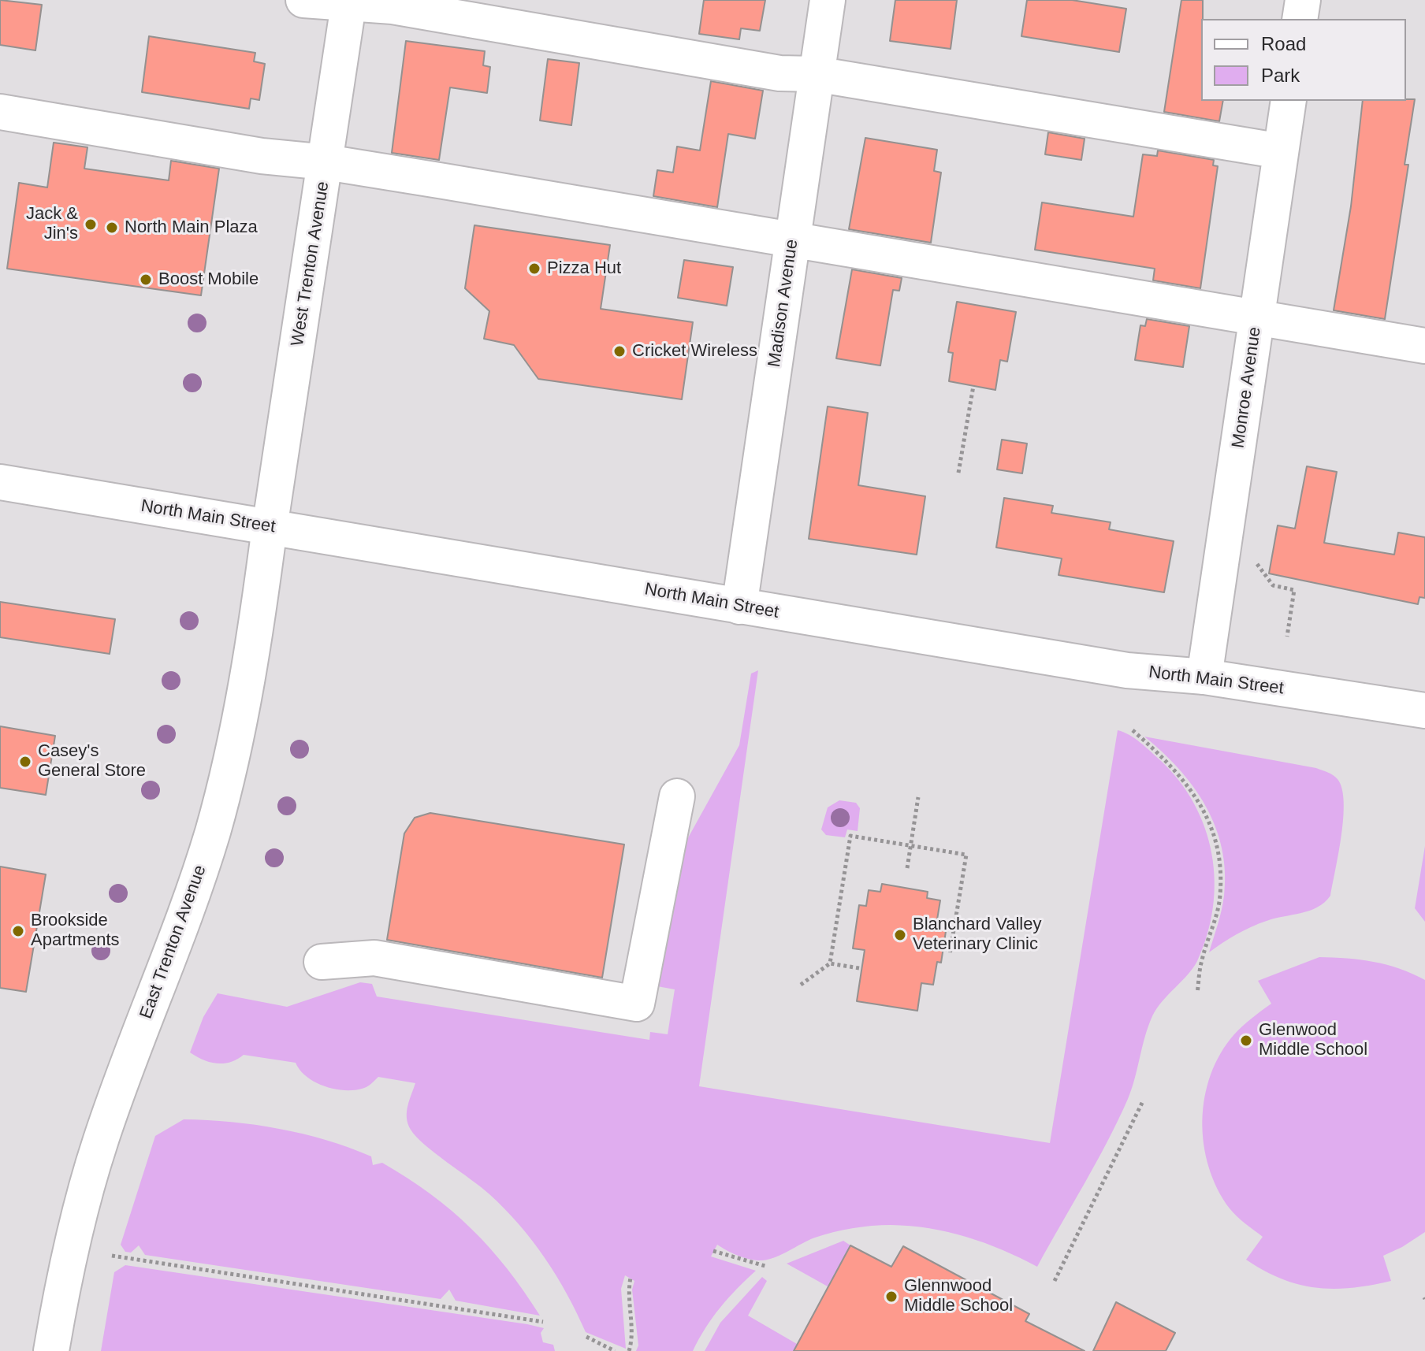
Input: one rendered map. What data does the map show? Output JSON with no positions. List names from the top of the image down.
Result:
{
  "streets": {
    "street": [
      "West Trenton Avenue",
      "Madison Avenue",
      "Monroe Avenue",
      "North Main Street",
      "East Trenton Avenue"
    ]
  },
  "crossings": [
    ["West Trenton Avenue", "North Main Street"],
    ["West Trenton Avenue", "East Trenton Avenue"],
    ["Madison Avenue", "North Main Street"],
    ["Monroe Avenue", "North Main Street"],
    ["North Main Street", "East Trenton Avenue"]
  ],
  "places": [
    "Jack & Jin's",
    "North Main Plaza",
    "Pizza Hut",
    "Boost Mobile",
    "Cricket Wireless",
    "Casey's General Store",
    "Brookside Apartments",
    "Blanchard Valley Veterinary Clinic",
    "Glenwood Middle School",
    "Glennwood Middle School"
  ],
  "legend": ["Road", "Park"]
}
